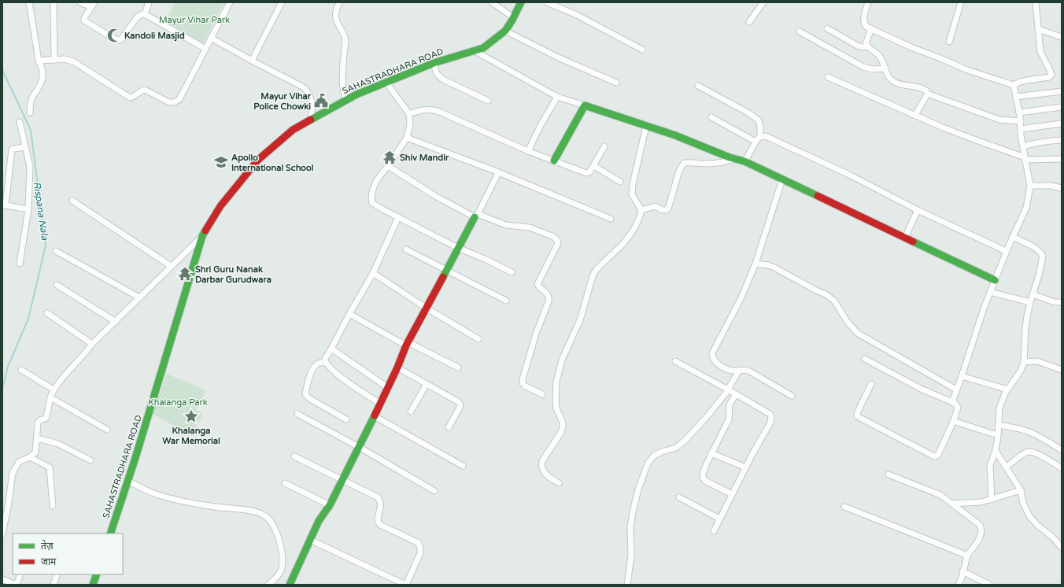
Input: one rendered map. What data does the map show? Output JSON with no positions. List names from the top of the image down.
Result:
{
  "streets": {
    "street": ["SAHASTRADHARA ROAD"]
  },
  "water": ["Rispana Nala"],
  "parks": ["Mayur Vihar Park", "Khalanga Park"],
  "places": {
    "mosque": ["Kandoli Masjid"],
    "public building": ["Mayur Vihar Police Chowki"],
    "temple": ["Shiv Mandir", "Shri Guru Nanak Darbar Gurudwara"],
    "school or university": ["Apollo International School"],
    "place": ["Khalanga War Memorial"]
  },
  "legend": ["तेज़", "जाम"]
}
